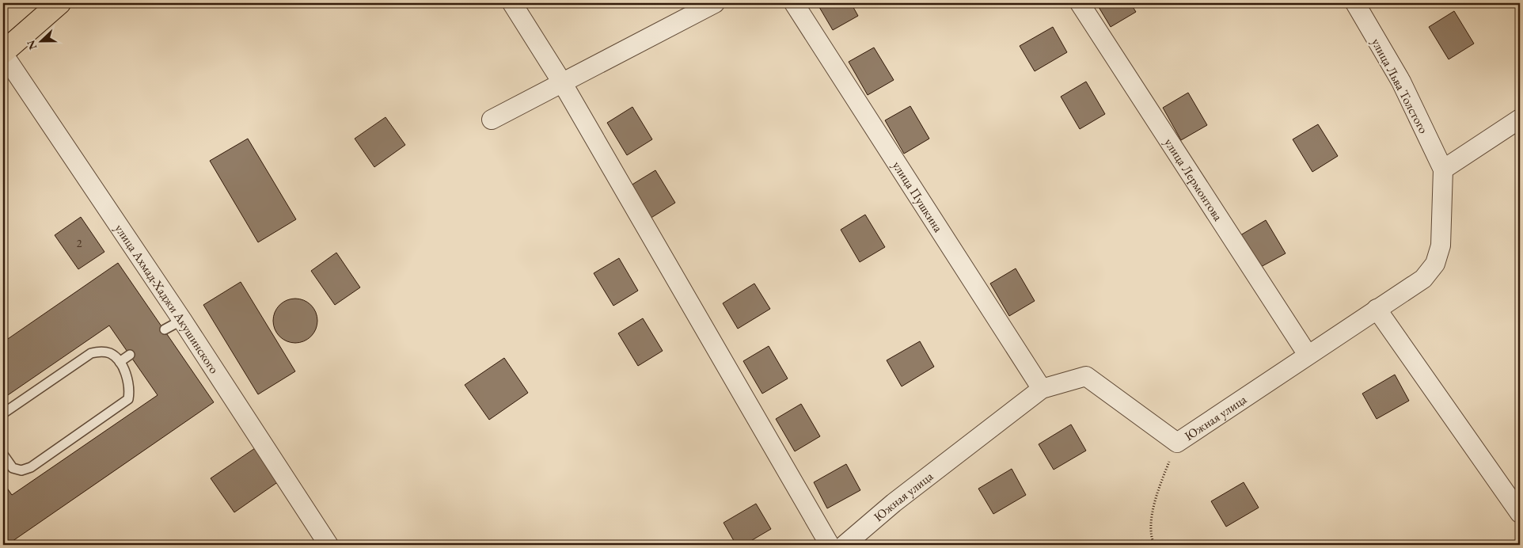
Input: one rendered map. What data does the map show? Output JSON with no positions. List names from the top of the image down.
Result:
{
  "streets": {
    "street": [
      "улица Льва Толстого",
      "улица Лермонтова",
      "улица Пушкина",
      "улица Ахмад-Хаджи Акушинского",
      "Южная улица"
    ]
  },
  "crossings": [
    ["улица Льва Толстого", "Южная улица"],
    ["улица Лермонтова", "Южная улица"],
    ["улица Пушкина", "Южная улица"]
  ],
  "house_numbers": ["2"],
  "north": "left"
}
